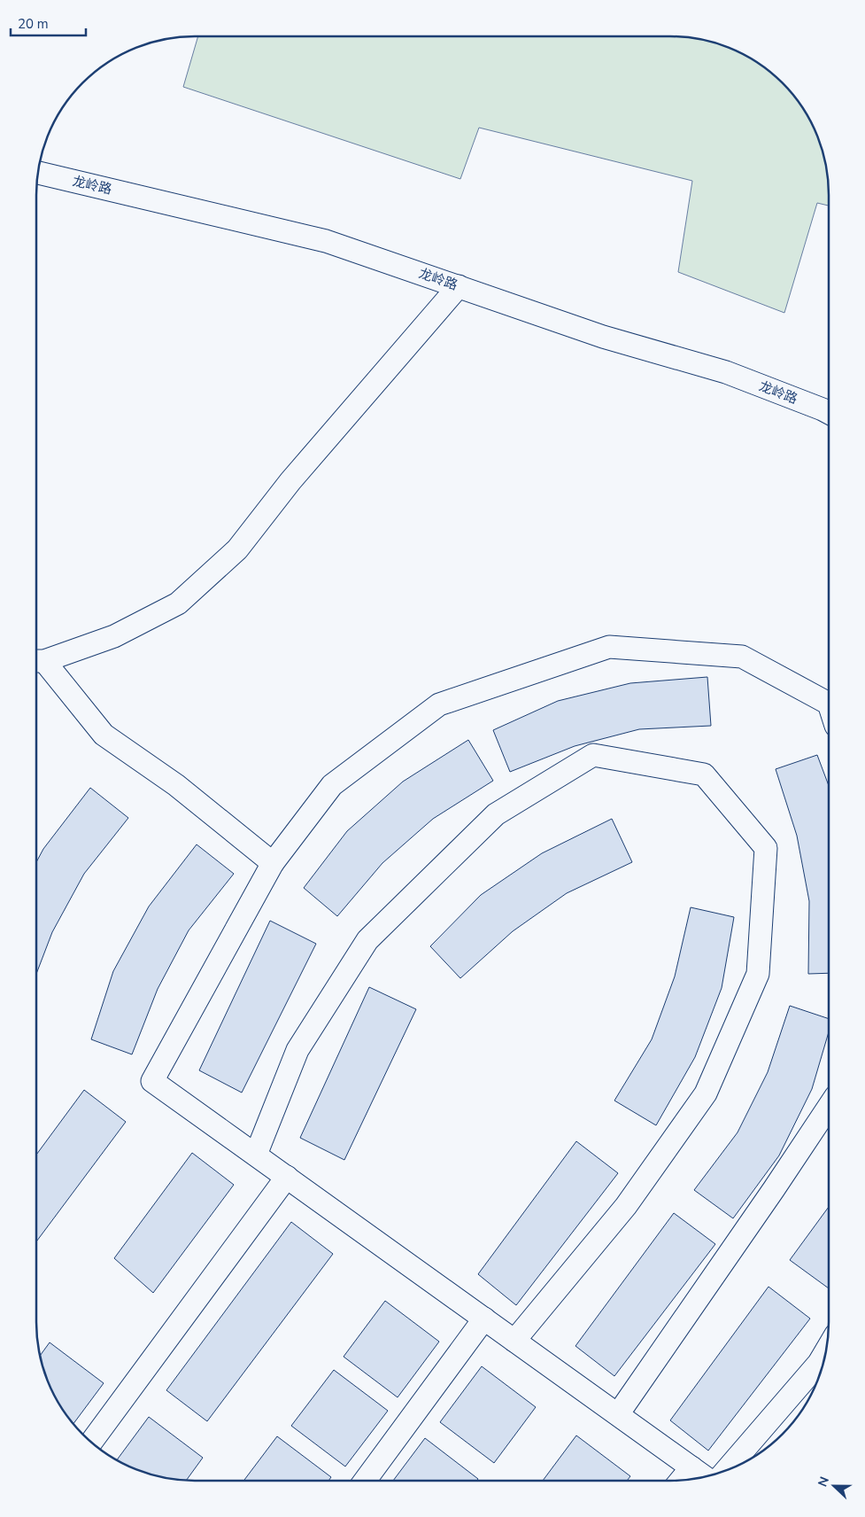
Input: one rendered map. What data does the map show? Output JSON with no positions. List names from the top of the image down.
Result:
{
  "streets": {
    "street": ["龙岭路"]
  },
  "scale_bar": "20 m",
  "north": "left"
}
